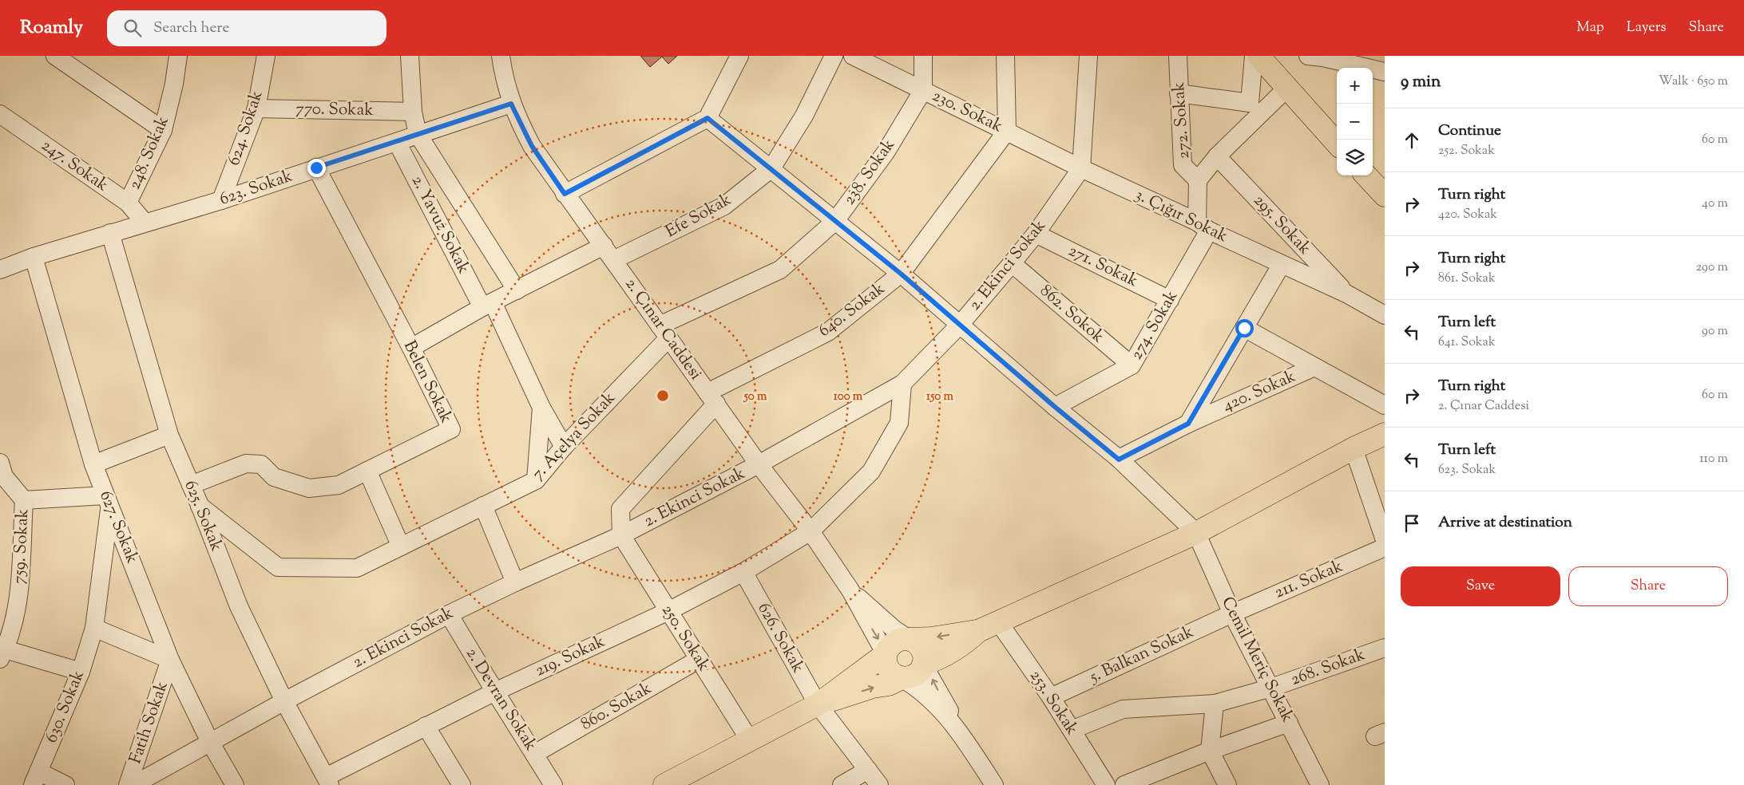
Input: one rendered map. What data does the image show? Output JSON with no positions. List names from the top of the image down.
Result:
{
  "streets": {
    "street": [
      "770. Sokak",
      "230. Sokak",
      "272. Sokak",
      "624. Sokak",
      "248. Sokak",
      "247. Sokak",
      "238. Sokak",
      "623. Sokak",
      "Efe Sokak",
      "3. Çığır Sokak",
      "2. Yavuz Sokak",
      "295. Sokak",
      "2. Ekinci Sokak",
      "271. Sokak",
      "640. Sokak",
      "862. Sokok",
      "274. Sokak",
      "2. Çınar Caddesi",
      "Belen Sokak",
      "420. Sokak",
      "7. Açelya Sokak",
      "625. Sokak",
      "627. Sokak",
      "759. Sokak",
      "211. Sokak",
      "250. Sokak",
      "626. Sokak",
      "5. Balkan Sokak",
      "219. Sokak",
      "Cemil Meriç Sokak",
      "268. Sokak",
      "2. Devran Sokak",
      "253. Sokak",
      "630. Sokak",
      "860. Sokak",
      "Fatih Sokak"
    ]
  },
  "crossings": [
    ["770. Sokak", "624. Sokak"],
    ["230. Sokak", "238. Sokak"],
    ["230. Sokak", "3. Çığır Sokak"],
    ["230. Sokak", "2. Ekinci Sokak"],
    ["230. Sokak", "640. Sokak"],
    ["624. Sokak", "623. Sokak"],
    ["248. Sokak", "247. Sokak"],
    ["247. Sokak", "623. Sokak"],
    ["238. Sokak", "2. Çınar Caddesi"],
    ["238. Sokak", "7. Açelya Sokak"],
    ["623. Sokak", "2. Yavuz Sokak"],
    ["623. Sokak", "2. Çınar Caddesi"],
    ["623. Sokak", "Belen Sokak"],
    ["623. Sokak", "625. Sokak"],
    ["623. Sokak", "627. Sokak"],
    ["Efe Sokak", "2. Çınar Caddesi"],
    ["3. Çığır Sokak", "295. Sokak"],
    ["3. Çığır Sokak", "2. Ekinci Sokak"],
    ["3. Çığır Sokak", "274. Sokak"],
    ["2. Yavuz Sokak", "7. Açelya Sokak"],
    ["2. Ekinci Sokak", "271. Sokak"],
    ["2. Ekinci Sokak", "862. Sokok"],
    ["2. Ekinci Sokak", "2. Çınar Caddesi"],
    ["2. Ekinci Sokak", "625. Sokak"],
    ["2. Ekinci Sokak", "627. Sokak"],
    ["2. Ekinci Sokak", "250. Sokak"],
    ["2. Ekinci Sokak", "219. Sokak"],
    ["2. Ekinci Sokak", "2. Devran Sokak"],
    ["271. Sokak", "274. Sokak"],
    ["640. Sokak", "2. Çınar Caddesi"],
    ["862. Sokok", "274. Sokak"],
    ["2. Çınar Caddesi", "7. Açelya Sokak"],
    ["2. Çınar Caddesi", "219. Sokak"],
    ["Belen Sokak", "625. Sokak"],
    ["7. Açelya Sokak", "625. Sokak"],
    ["625. Sokak", "219. Sokak"],
    ["627. Sokak", "630. Sokak"],
    ["627. Sokak", "Fatih Sokak"],
    ["211. Sokak", "5. Balkan Sokak"],
    ["211. Sokak", "Cemil Meriç Sokak"],
    ["250. Sokak", "219. Sokak"],
    ["250. Sokak", "860. Sokak"],
    ["626. Sokak", "219. Sokak"],
    ["5. Balkan Sokak", "Cemil Meriç Sokak"],
    ["5. Balkan Sokak", "253. Sokak"],
    ["219. Sokak", "2. Devran Sokak"],
    ["Cemil Meriç Sokak", "268. Sokak"],
    ["268. Sokak", "253. Sokak"],
    ["2. Devran Sokak", "860. Sokak"]
  ],
  "page": {
    "header": "Roamly",
    "search": "Search here",
    "nav": ["Map", "Layers", "Share"],
    "heading": ["9 min", "Walk · 650 m"],
    "map_buttons": ["+", "−"],
    "list": [
      ["Continue", "252. Sokak", "60 m"],
      ["Turn right", "420. Sokak", "40 m"],
      ["Turn right", "861. Sokak", "290 m"],
      ["Turn left", "641. Sokak", "90 m"],
      ["Turn right", "2. Çınar Caddesi", "60 m"],
      ["Turn left", "623. Sokak", "110 m"],
      "Arrive at destination"
    ],
    "buttons": ["Save", "Share"]
  },
  "rings": ["50 m", "100 m", "150 m"]
}
